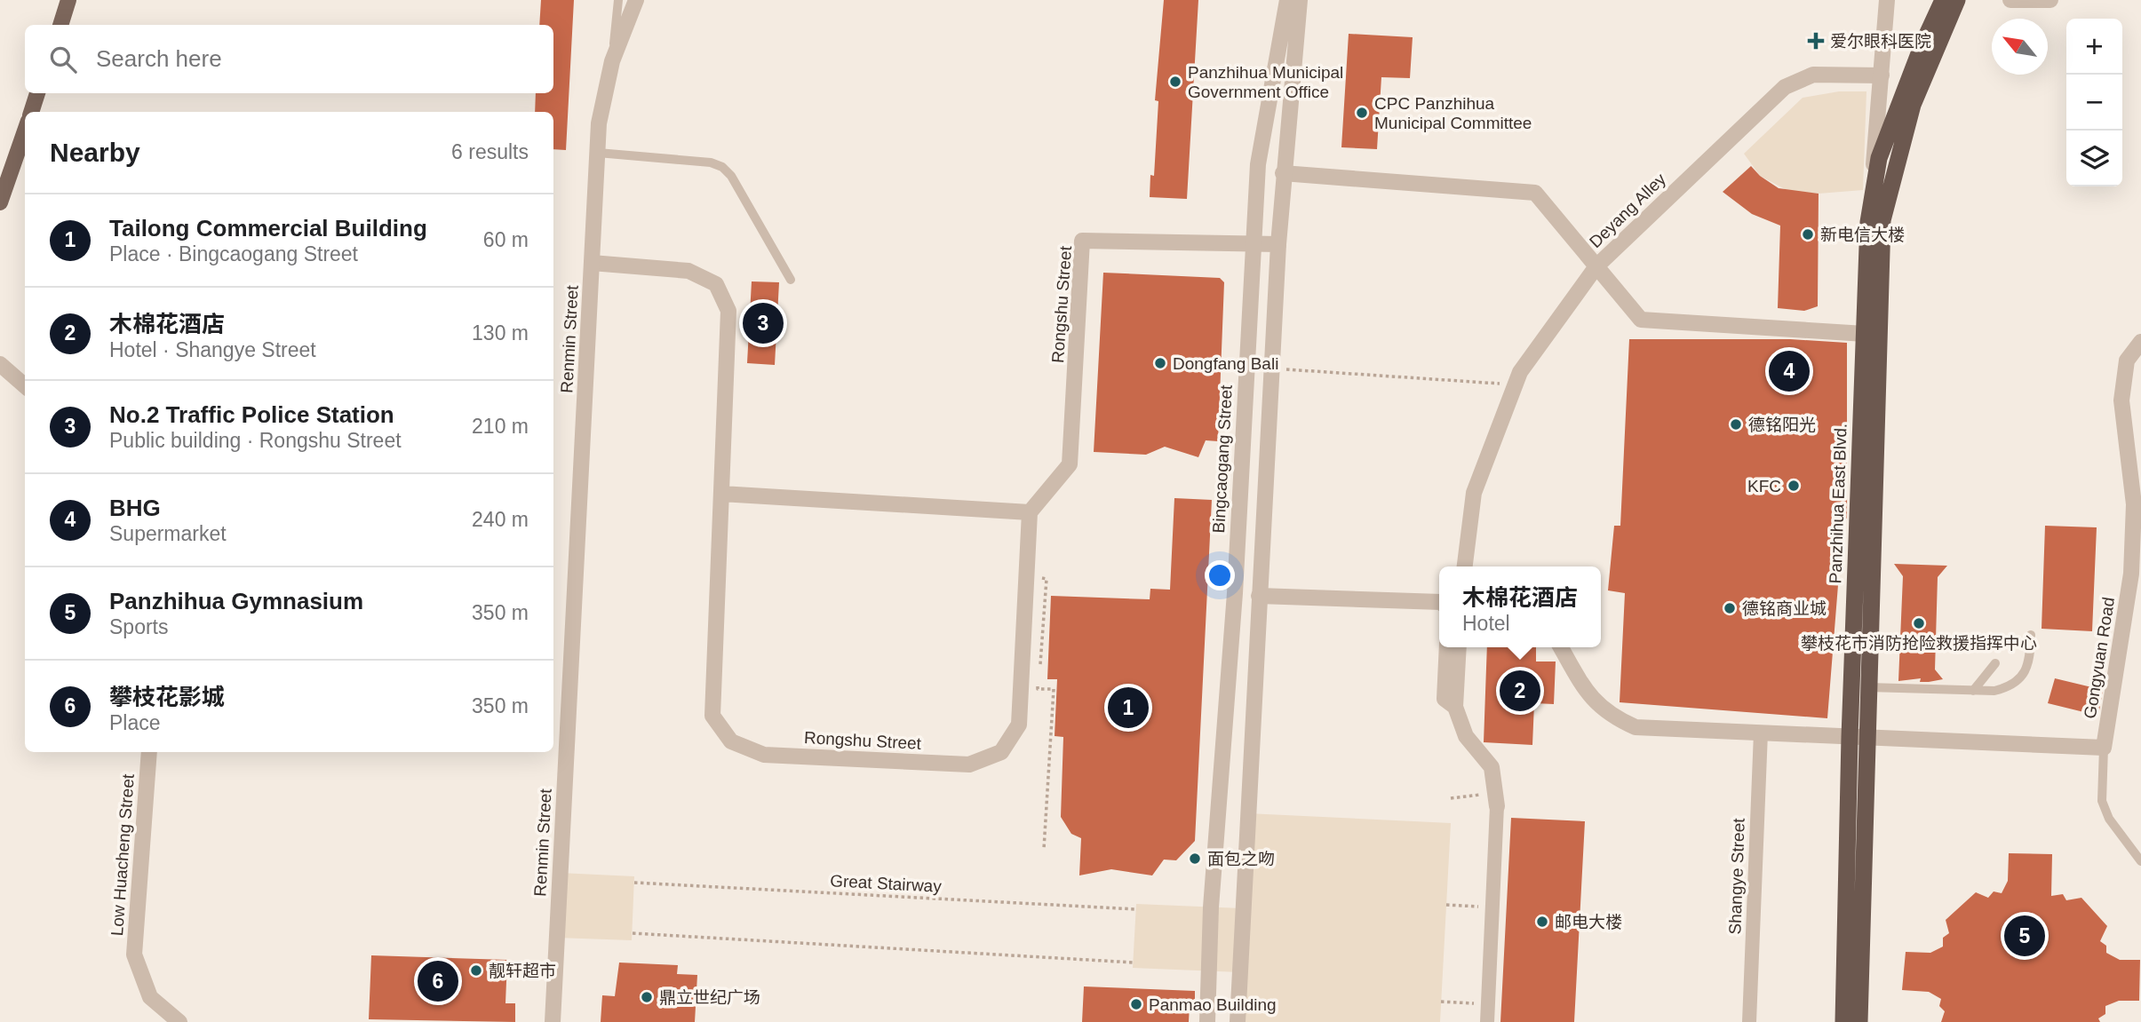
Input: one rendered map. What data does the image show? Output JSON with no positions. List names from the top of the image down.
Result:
{
  "streets": {
    "highway": ["Panzhihua East Blvd."],
    "street": [
      "Deyang Alley",
      "Rongshu Street",
      "Renmin Street",
      "Bingcaogang Street",
      "Gongyuan Road",
      "Low Huacheng Street",
      "Shangye Street"
    ],
    "path": ["Great Stairway"]
  },
  "crossings": [
    ["Rongshu Street", "Renmin Street"],
    ["Rongshu Street", "Bingcaogang Street"]
  ],
  "places": {
    "health": ["爱尔眼科医院"],
    "other": [
      "Panzhihua Municipal Government Office",
      "CPC Panzhihua Municipal Committee",
      "新电信大楼",
      "Dongfang Bali",
      "德铭阳光",
      "KFC",
      "德铭商业城",
      "攀枝花市消防抢险救援指挥中心",
      "面包之吻",
      "邮电大楼",
      "靓轩超市",
      "鼎立世纪广场",
      "Panmao Building"
    ]
  },
  "north": "top left",
  "page": {
    "map_buttons": ["+", "−"],
    "search": "Search here",
    "heading": ["Nearby", "6 results"],
    "list": [
      {
        "mark": "1",
        "name": "Tailong Commercial Building",
        "note": "Place · Bingcaogang Street",
        "value": "60 m"
      },
      {
        "mark": "2",
        "name": "木棉花酒店",
        "note": "Hotel · Shangye Street",
        "value": "130 m"
      },
      {
        "mark": "3",
        "name": "No.2 Traffic Police Station",
        "note": "Public building · Rongshu Street",
        "value": "210 m"
      },
      {
        "mark": "4",
        "name": "BHG",
        "note": "Supermarket",
        "value": "240 m"
      },
      {
        "mark": "5",
        "name": "Panzhihua Gymnasium",
        "note": "Sports",
        "value": "350 m"
      },
      {
        "mark": "6",
        "name": "攀枝花影城",
        "note": "Place",
        "value": "350 m"
      }
    ],
    "pins": [
      "3",
      "4",
      "2",
      "1",
      "5",
      "6"
    ],
    "popup": ["木棉花酒店", "Hotel"]
  }
}
